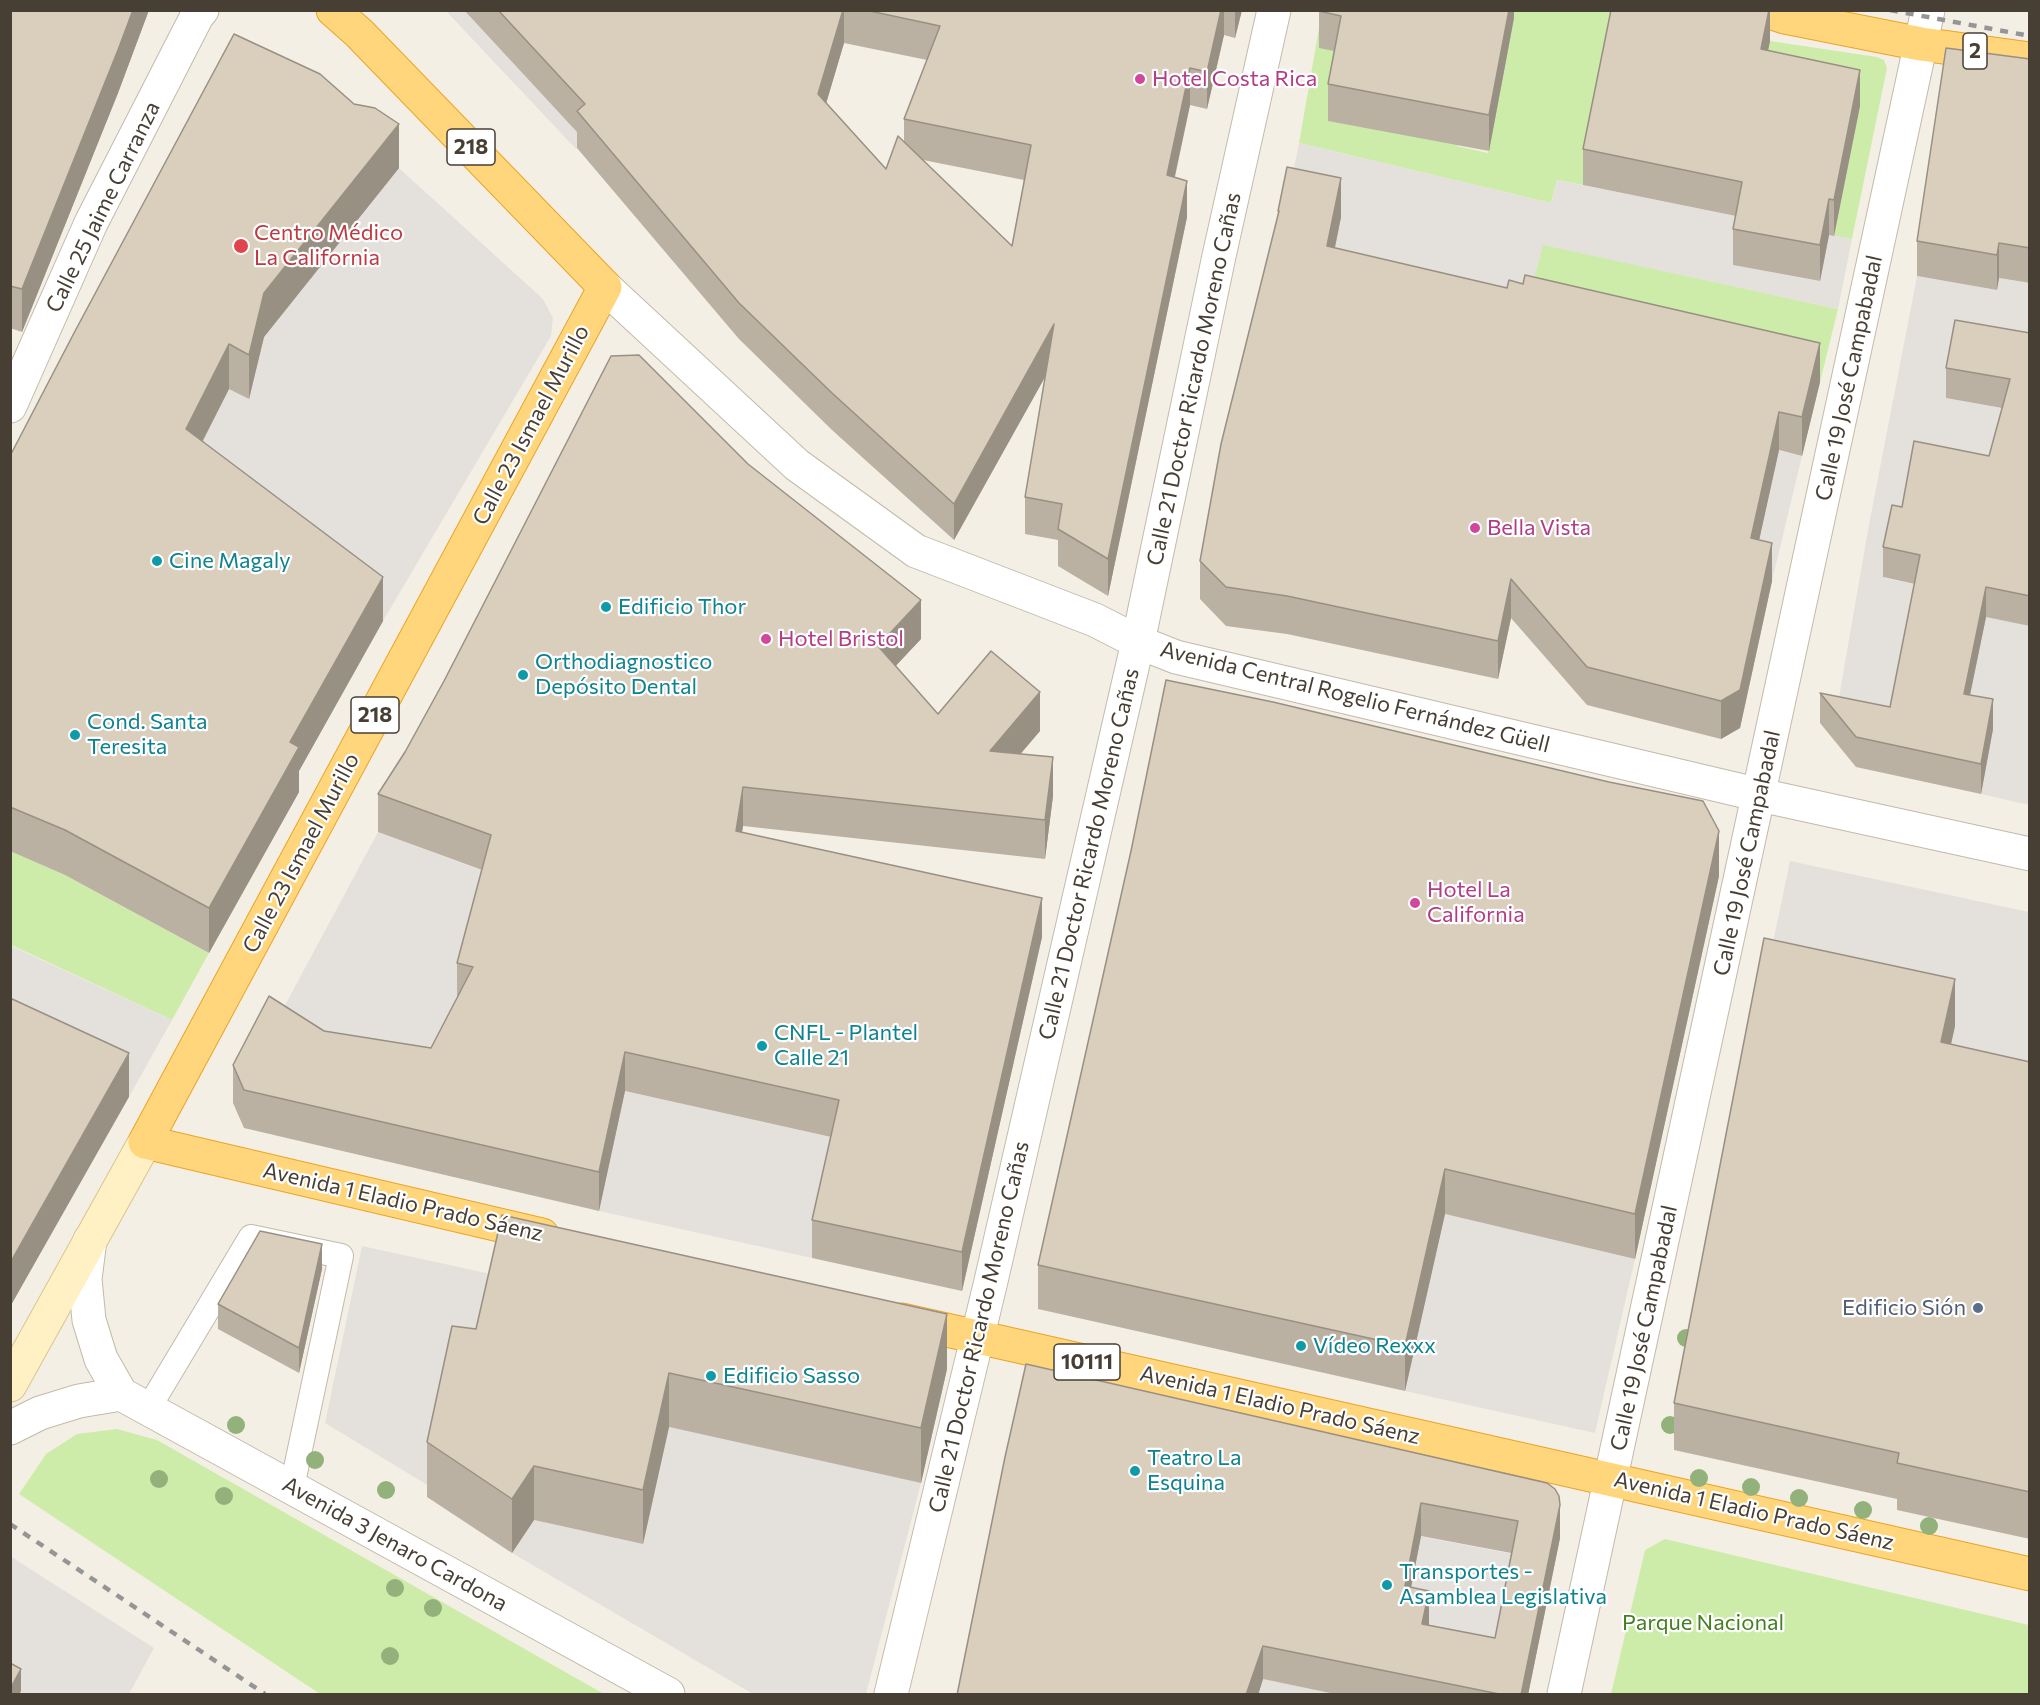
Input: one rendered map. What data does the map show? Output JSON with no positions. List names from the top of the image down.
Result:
{
  "streets": {
    "highway": [
      "2",
      "218",
      "Calle 23 Ismael Murillo",
      "Avenida 1 Eladio Prado Sáenz",
      "10111"
    ],
    "street": [
      "Calle 25 Jaime Carranza",
      "Calle 19 José Campabadal",
      "Calle 21 Doctor Ricardo Moreno Cañas",
      "Avenida Central Rogelio Fernández Güell",
      "Avenida 3 Jenaro Cardona"
    ]
  },
  "crossings": [
    ["2", "Calle 19 José Campabadal"],
    ["218", "Calle 23 Ismael Murillo"],
    ["218", "Avenida Central Rogelio Fernández Güell"],
    ["Calle 19 José Campabadal", "Avenida Central Rogelio Fernández Güell"],
    ["Calle 19 José Campabadal", "Avenida 1 Eladio Prado Sáenz"],
    ["Calle 21 Doctor Ricardo Moreno Cañas", "Avenida Central Rogelio Fernández Güell"],
    ["Calle 21 Doctor Ricardo Moreno Cañas", "Avenida 1 Eladio Prado Sáenz"],
    ["Calle 23 Ismael Murillo", "Avenida Central Rogelio Fernández Güell"],
    ["Calle 23 Ismael Murillo", "Avenida 1 Eladio Prado Sáenz"]
  ],
  "parks": ["Parque Nacional"],
  "places": [
    "Hotel Costa Rica",
    "Centro Médico La California",
    "Bella Vista",
    "Cine Magaly",
    "Edificio Thor",
    "Hotel Bristol",
    "Orthodiagnostico Depósito Dental",
    "Cond. Santa Teresita",
    "Hotel La California",
    "CNFL - Plantel Calle 21",
    "Edificio Sión",
    "Vídeo Rexxx",
    "Edificio Sasso",
    "Teatro La Esquina",
    "Transportes - Asamblea Legislativa"
  ]
}
